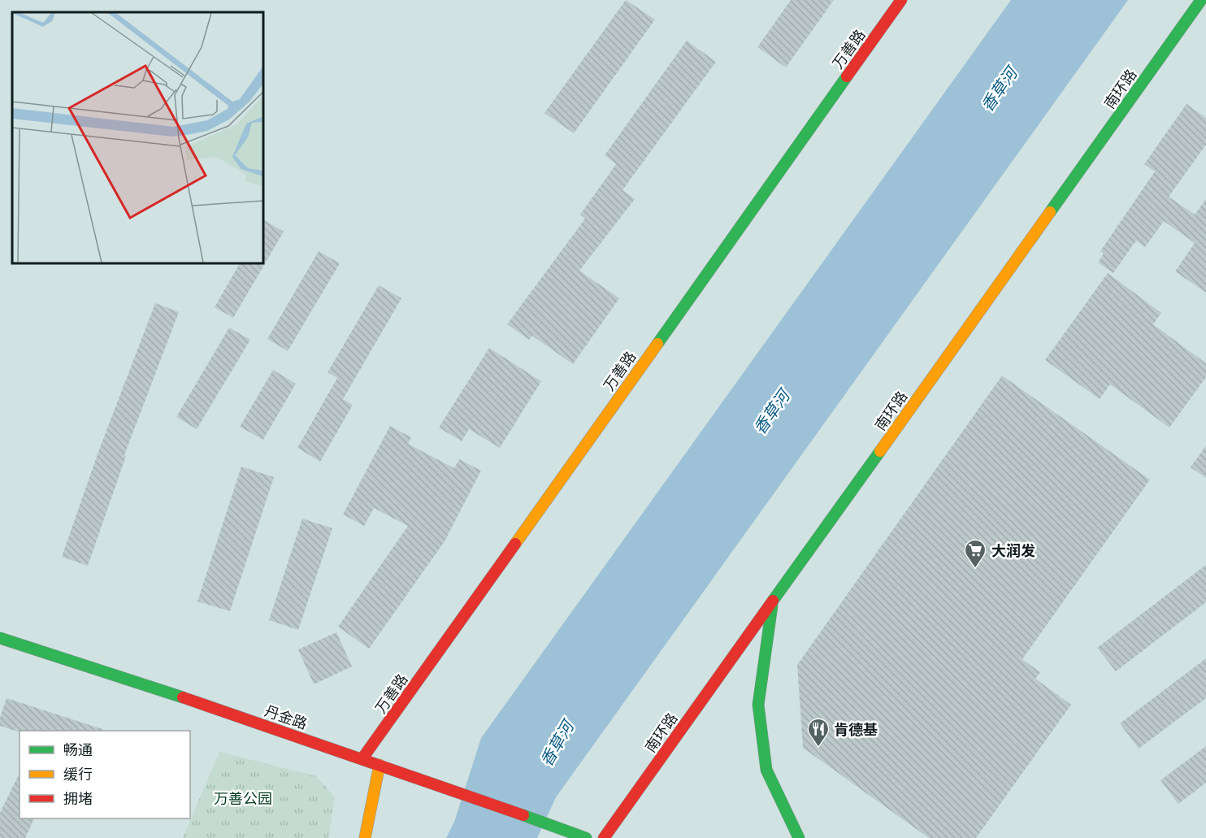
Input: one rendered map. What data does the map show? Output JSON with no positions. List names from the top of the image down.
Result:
{
  "streets": {
    "main road": ["万善路", "南环路", "丹金路"]
  },
  "crossings": [
    ["万善路", "丹金路"]
  ],
  "water": ["香草河"],
  "parks": ["万善公园"],
  "places": {
    "supermarket": ["大润发"],
    "restaurant": ["肯德基"]
  },
  "legend": ["畅通", "缓行", "拥堵"]
}
